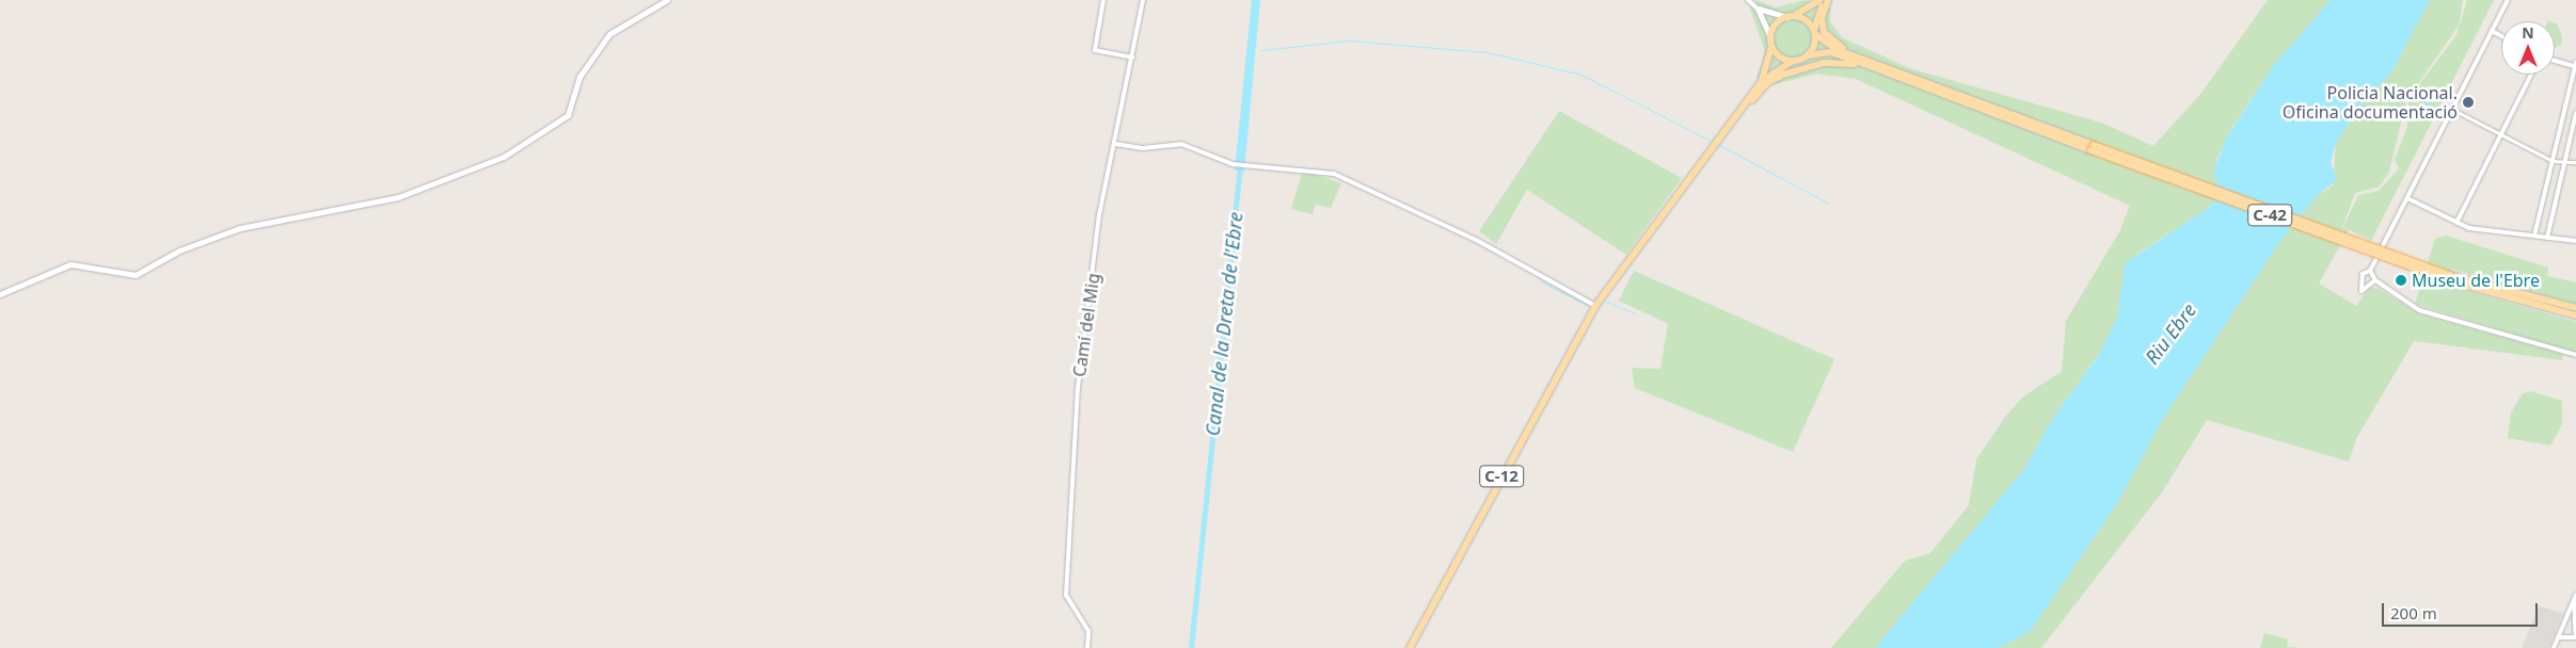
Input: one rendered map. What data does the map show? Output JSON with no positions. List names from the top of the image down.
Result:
{
  "streets": {
    "main road": ["C-42", "C-12"],
    "street": ["Camí del Mig"]
  },
  "crossings": [
    ["C-42", "C-12"]
  ],
  "water": ["Canal de la Dreta de l'Ebre", "Riu Ebre"],
  "places": ["Policia Nacional. Oficina documentació", "Museu de l'Ebre"],
  "scale_bar": "200 m",
  "north": "top"
}
